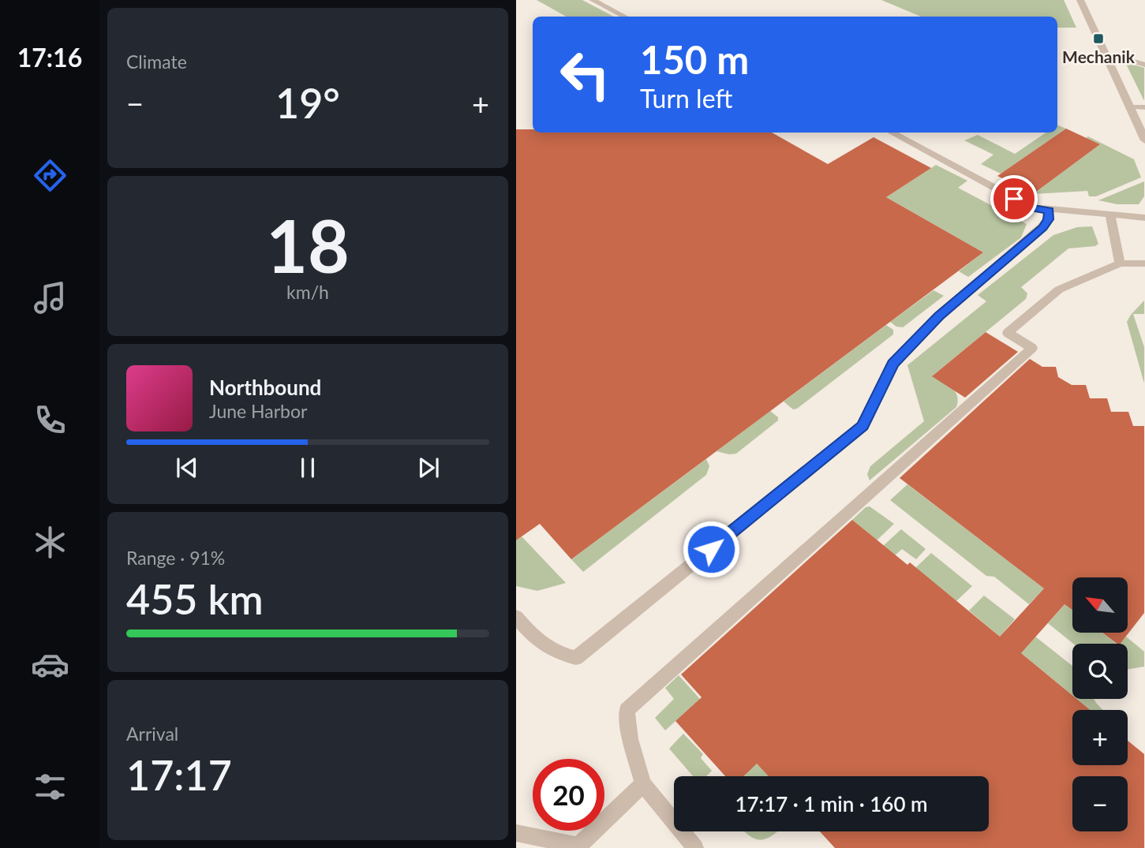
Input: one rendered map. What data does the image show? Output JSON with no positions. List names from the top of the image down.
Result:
{
  "places": {
    "transit": ["Mechanik"]
  },
  "north": "top left",
  "page": {
    "tabs": "17:16",
    "tile": [
      "Climate",
      ["18", "km/h"],
      ["Range · 91%", "455 km"],
      ["Arrival", "17:17"]
    ],
    "turn": ["150 m", "Turn left"],
    "heat": ["−", "19°", "+"],
    "song": ["Northbound", "June Harbor"],
    "map_buttons": ["+", "−"],
    "limit": "20",
    "trip": "17:17 · 1 min · 160 m"
  }
}
